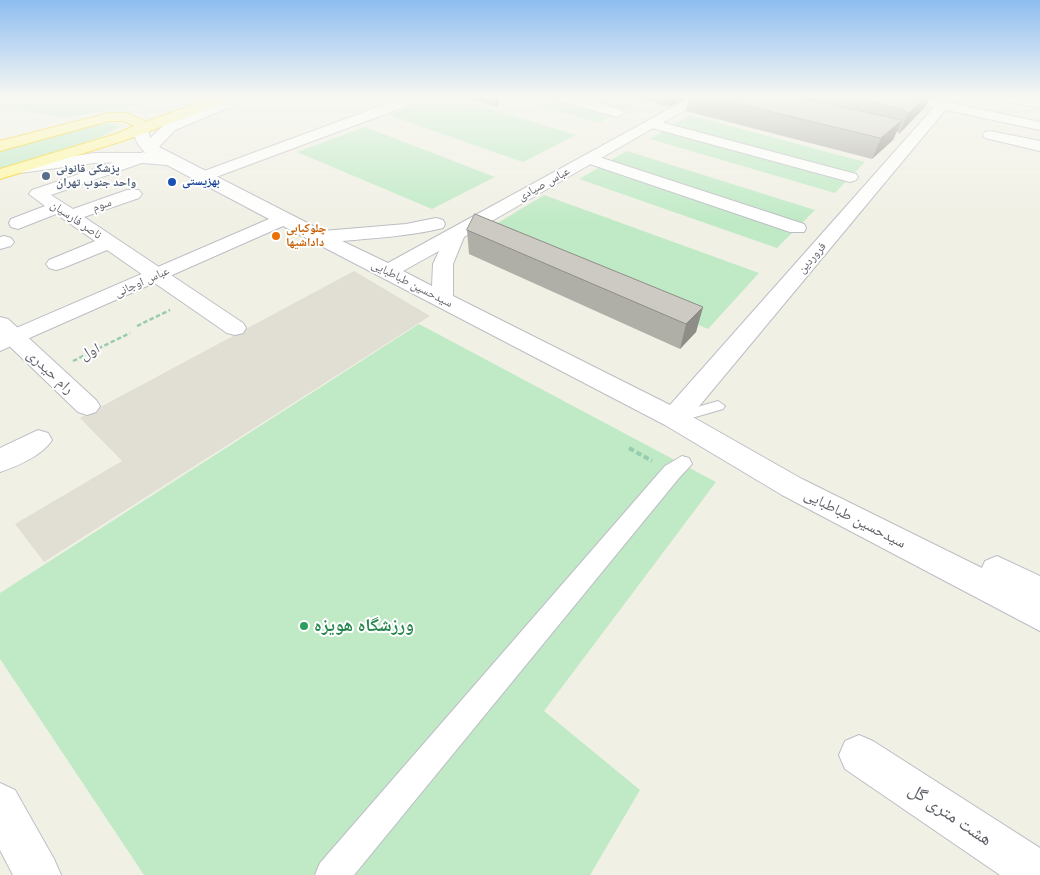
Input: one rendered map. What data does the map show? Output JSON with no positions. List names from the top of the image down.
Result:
{
  "streets": {
    "street": [
      "عباس صیادی",
      "سوم",
      "ناصر فارسیان",
      "فروردین",
      "عباس اوجانی",
      "سیدحسین طباطبایی",
      "رام حیدری",
      "هشت متری گل"
    ],
    "path": ["اول"]
  },
  "crossings": [
    ["عباس صیادی", "سیدحسین طباطبایی"],
    ["سوم", "ناصر فارسیان"],
    ["ناصر فارسیان", "عباس اوجانی"],
    ["ناصر فارسیان", "سیدحسین طباطبایی"],
    ["فروردین", "سیدحسین طباطبایی"],
    ["عباس اوجانی", "سیدحسین طباطبایی"],
    ["عباس اوجانی", "رام حیدری"],
    ["اول", "رام حیدری"]
  ],
  "places": [
    "پزشکی قانونی واحد جنوب تهران",
    "بهزیستی",
    "چلوکبابی داداشیها",
    "ورزشگاه هویزه"
  ]
}
